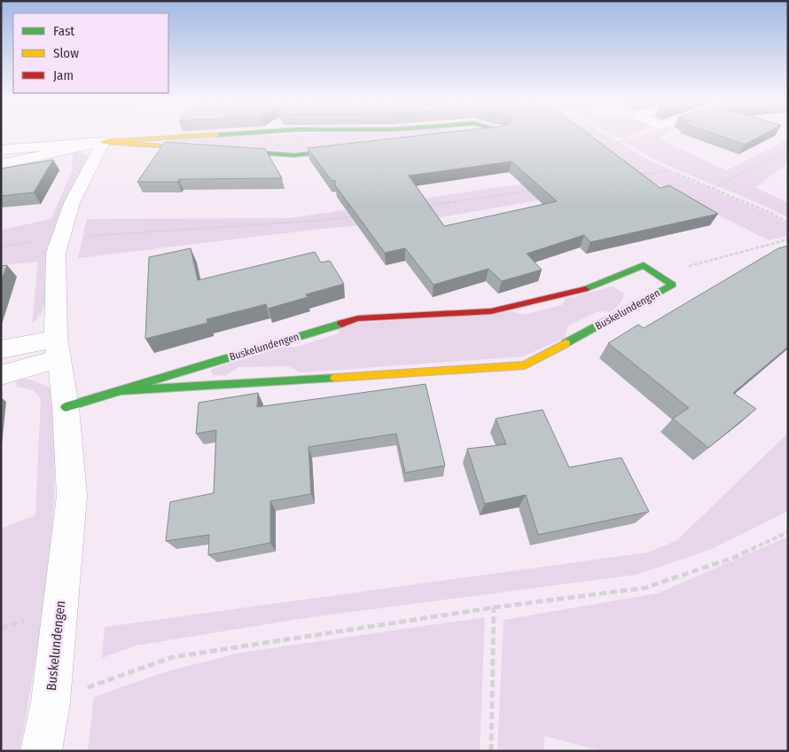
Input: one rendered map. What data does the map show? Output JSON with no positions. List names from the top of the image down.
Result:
{
  "streets": {
    "street": ["Buskelundengen"]
  },
  "legend": ["Fast", "Slow", "Jam"]
}
